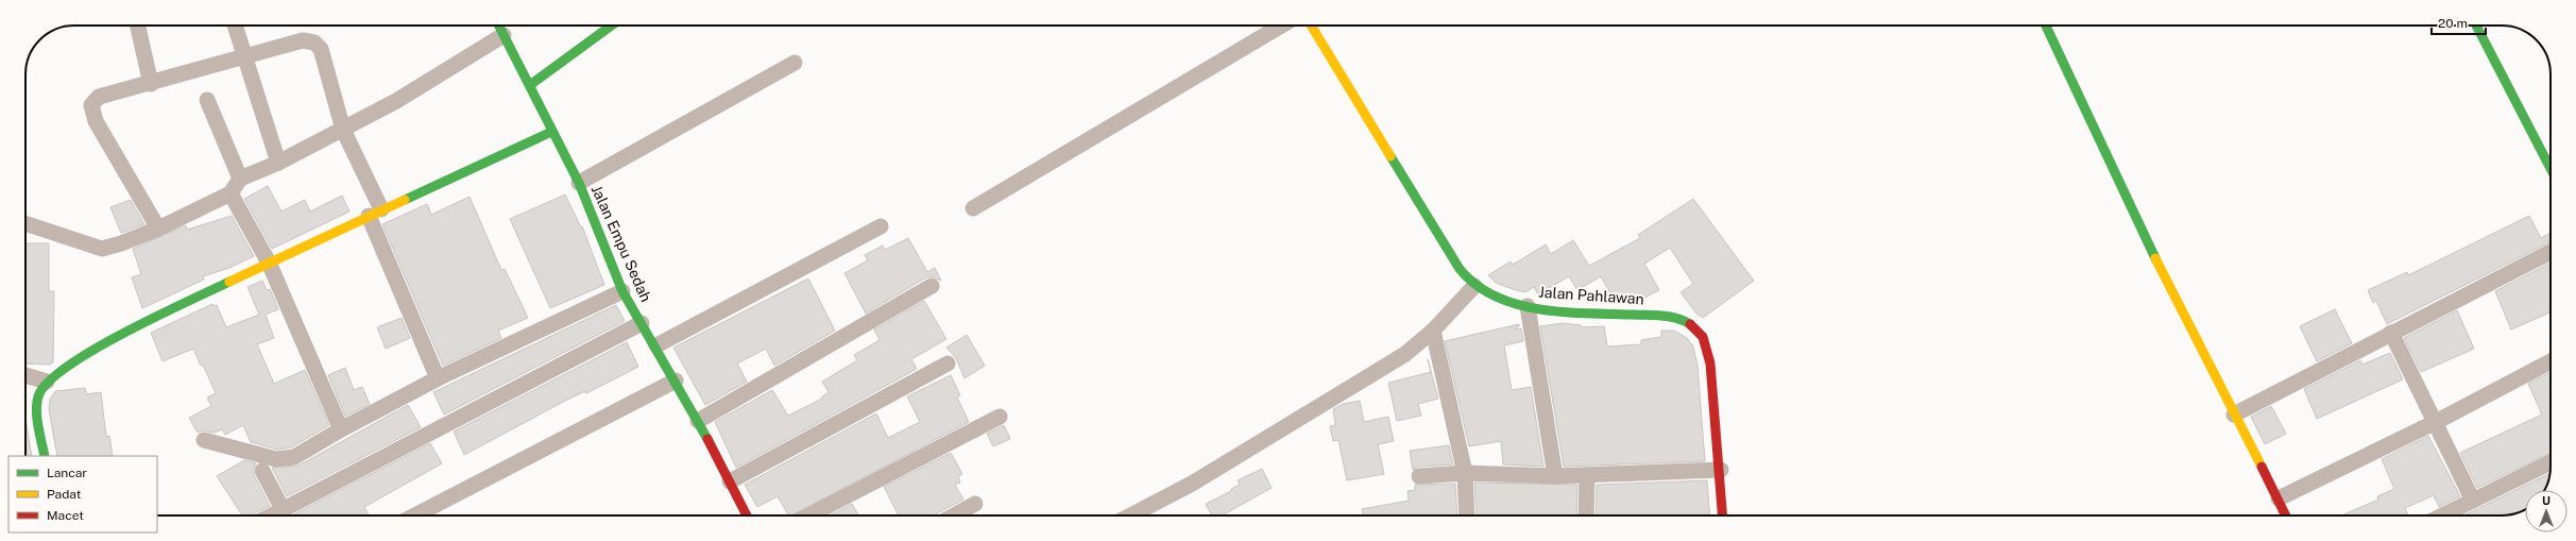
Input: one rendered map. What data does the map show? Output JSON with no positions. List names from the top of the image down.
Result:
{
  "streets": {
    "street": ["Jalan Empu Sedah", "Jalan Pahlawan"]
  },
  "legend": ["Lancar", "Padat", "Macet"],
  "scale_bar": "20 m",
  "north": "top"
}
